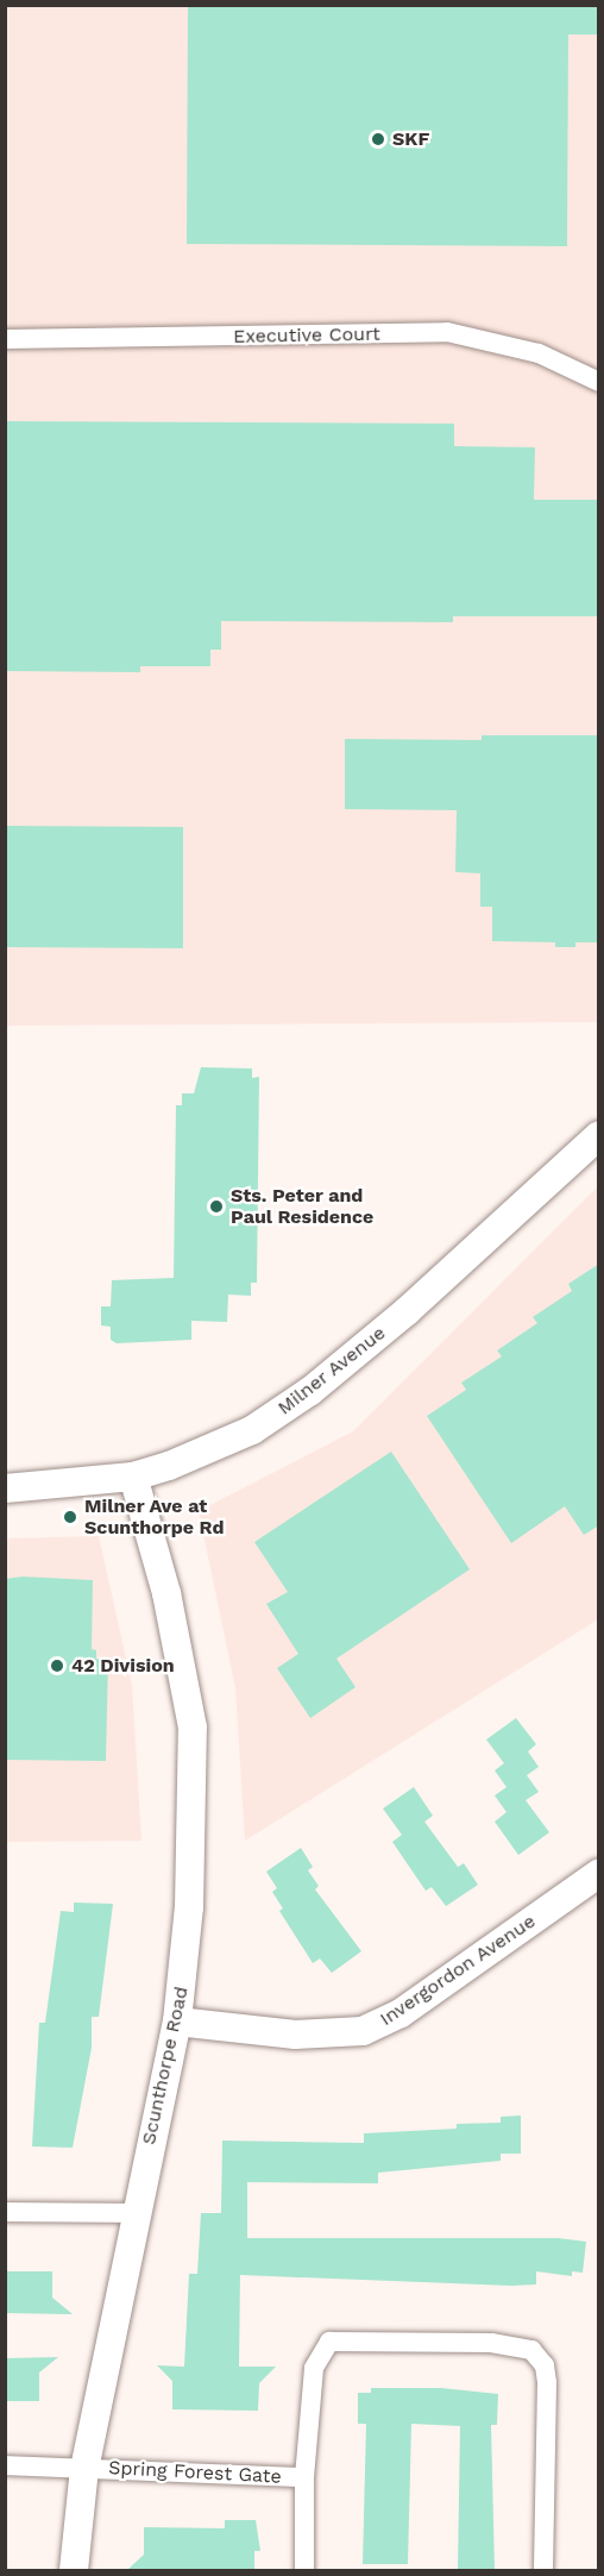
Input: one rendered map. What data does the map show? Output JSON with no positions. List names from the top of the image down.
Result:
{
  "streets": {
    "street": [
      "Executive Court",
      "Milner Avenue",
      "Invergordon Avenue",
      "Scunthorpe Road",
      "Spring Forest Gate"
    ]
  },
  "crossings": [
    ["Milner Avenue", "Scunthorpe Road"],
    ["Invergordon Avenue", "Scunthorpe Road"],
    ["Scunthorpe Road", "Spring Forest Gate"]
  ],
  "places": [
    "SKF",
    "Sts. Peter and Paul Residence",
    "Milner Ave at Scunthorpe Rd",
    "42 Division"
  ]
}
